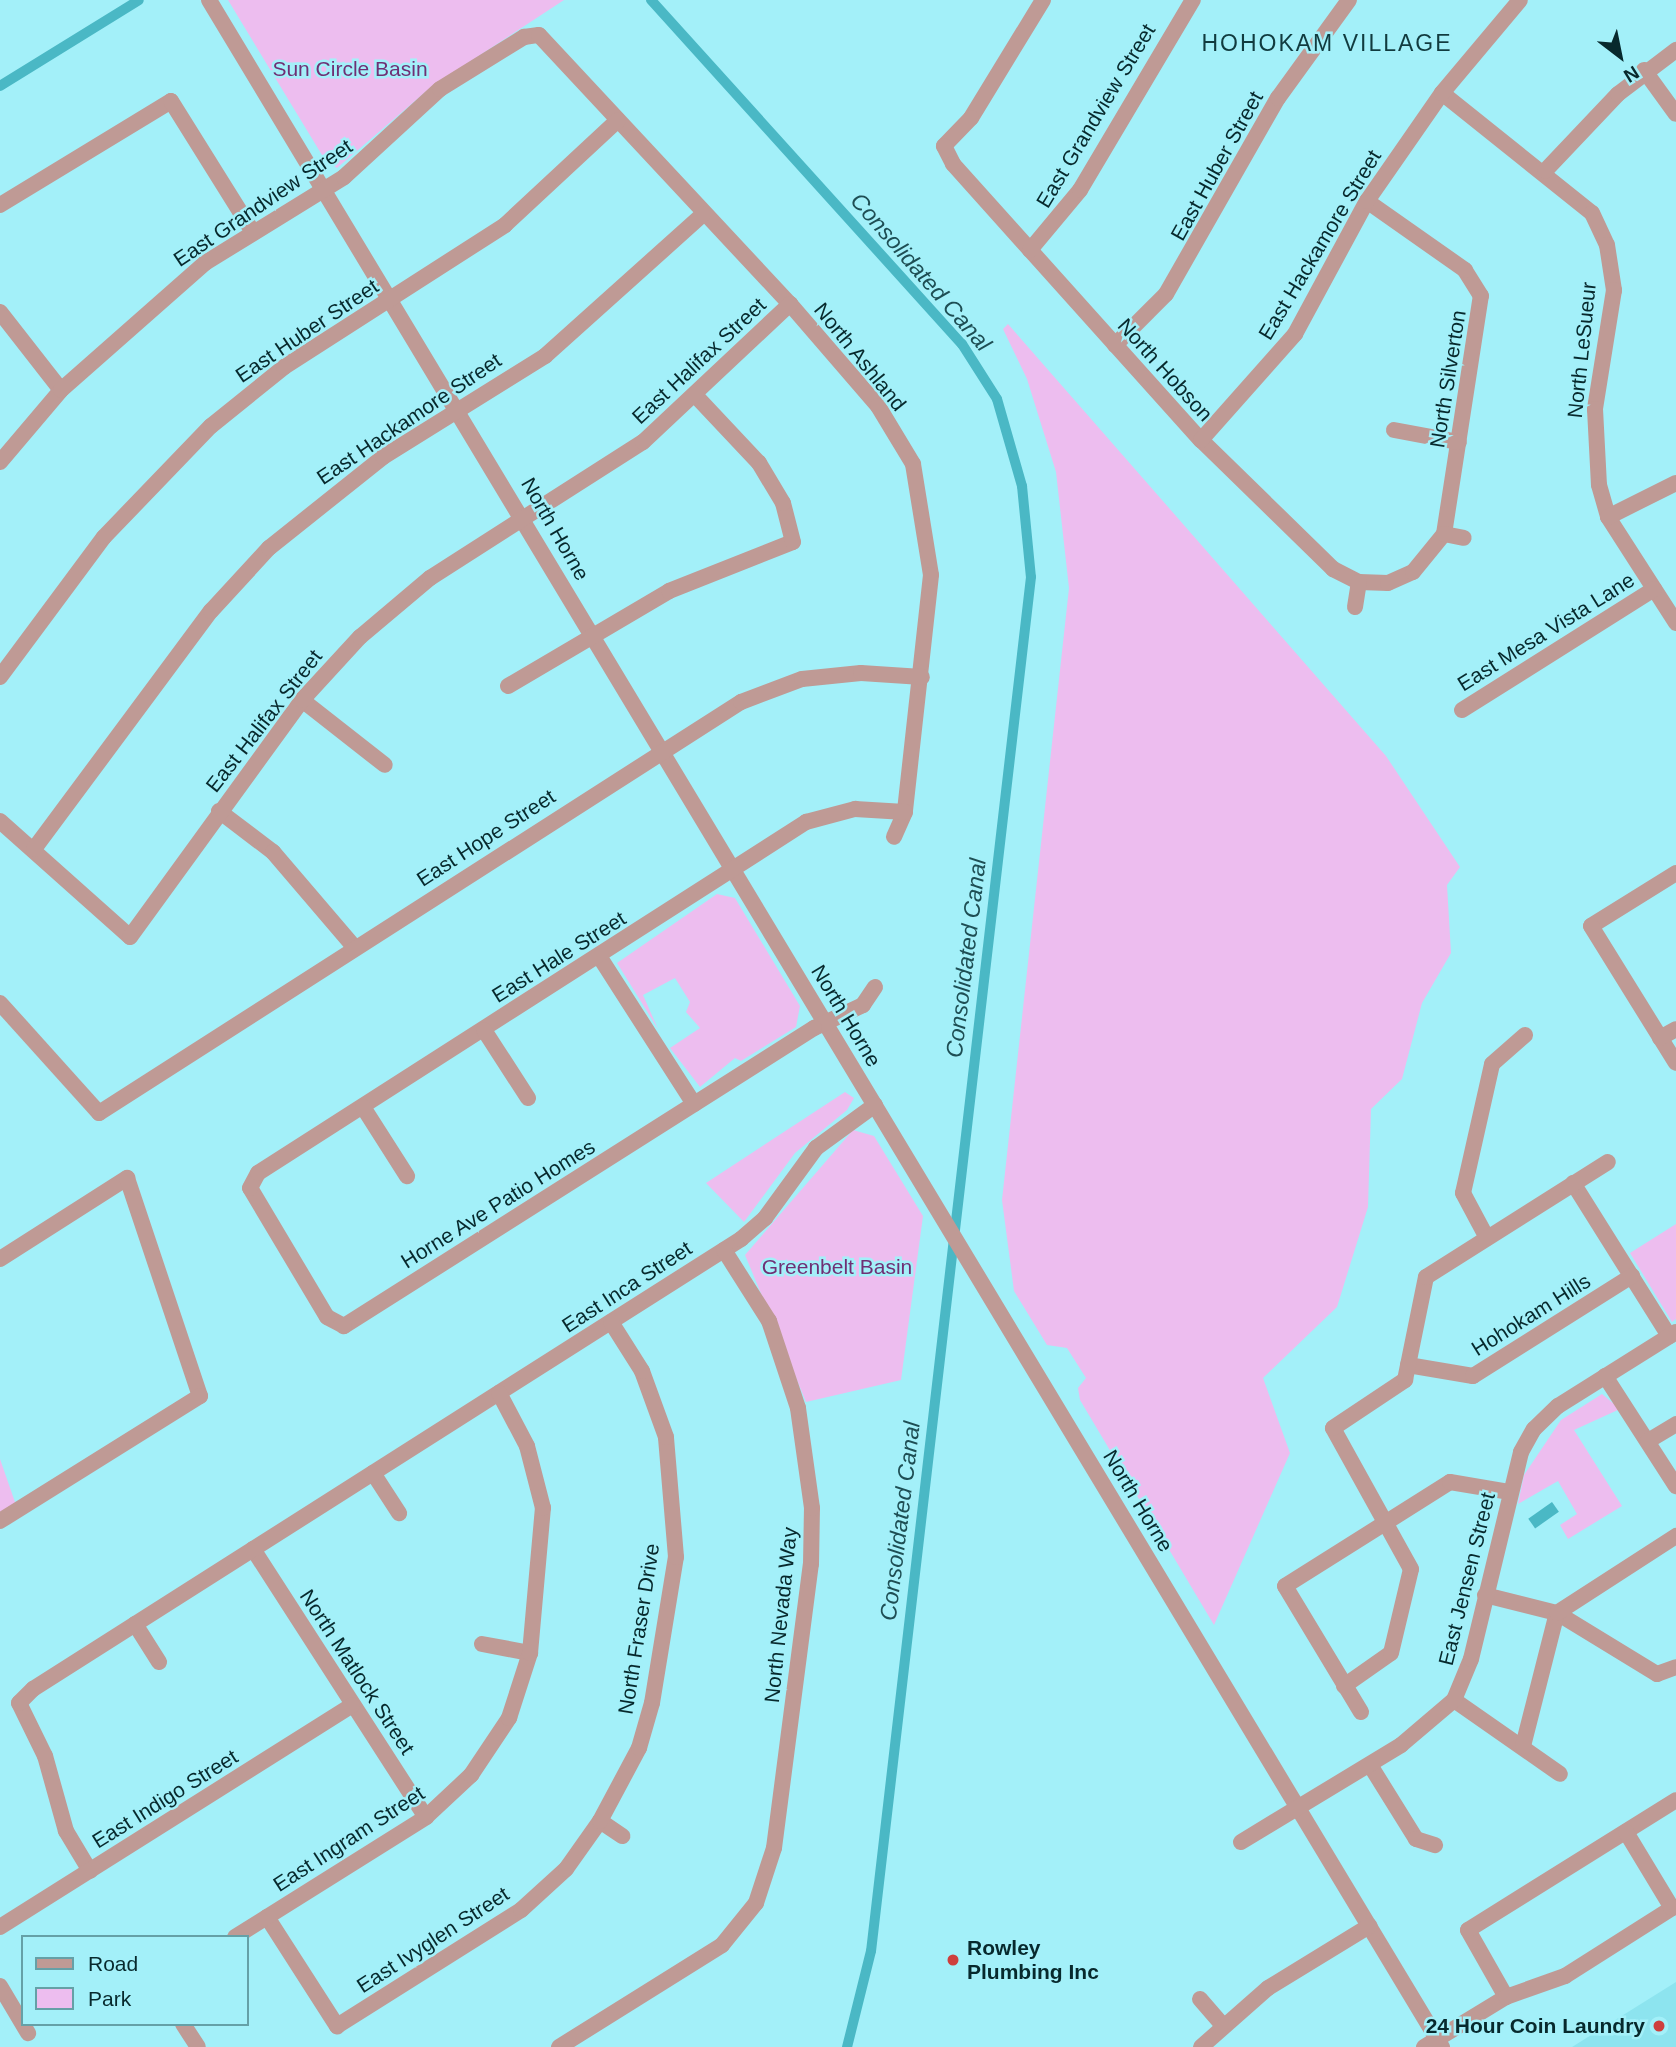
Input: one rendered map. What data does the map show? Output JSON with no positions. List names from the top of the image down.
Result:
{
  "streets": {
    "street": [
      "East Grandview Street",
      "East Huber Street",
      "East Hackamore Street",
      "North LeSueur",
      "North Ashland",
      "East Halifax Street",
      "North Hobson",
      "North Silverton",
      "North Horne",
      "East Mesa Vista Lane",
      "East Hope Street",
      "East Hale Street",
      "Horne Ave Patio Homes",
      "East Inca Street",
      "Hohokam Hills",
      "East Jensen Street",
      "North Nevada Way",
      "North Fraser Drive",
      "North Matlock Street",
      "East Indigo Street",
      "East Ingram Street",
      "East Ivyglen Street"
    ]
  },
  "crossings": [
    ["East Grandview Street", "North Ashland"],
    ["East Grandview Street", "North Hobson"],
    ["East Grandview Street", "North Horne"],
    ["East Huber Street", "North Ashland"],
    ["East Huber Street", "North Hobson"],
    ["East Huber Street", "North Horne"],
    ["East Hackamore Street", "North LeSueur"],
    ["East Hackamore Street", "North Ashland"],
    ["East Hackamore Street", "East Halifax Street"],
    ["East Hackamore Street", "North Hobson"],
    ["East Hackamore Street", "North Silverton"],
    ["East Hackamore Street", "North Horne"],
    ["North LeSueur", "East Mesa Vista Lane"],
    ["North Ashland", "East Halifax Street"],
    ["North Ashland", "East Hope Street"],
    ["North Ashland", "East Hale Street"],
    ["East Halifax Street", "North Horne"],
    ["North Hobson", "North Silverton"],
    ["North Horne", "East Hope Street"],
    ["North Horne", "East Hale Street"],
    ["North Horne", "Horne Ave Patio Homes"],
    ["North Horne", "East Inca Street"],
    ["East Hale Street", "Horne Ave Patio Homes"],
    ["East Inca Street", "North Nevada Way"],
    ["East Inca Street", "North Fraser Drive"],
    ["East Inca Street", "North Matlock Street"],
    ["East Inca Street", "East Indigo Street"],
    ["East Inca Street", "East Ingram Street"],
    ["North Fraser Drive", "East Ivyglen Street"],
    ["North Matlock Street", "East Indigo Street"],
    ["North Matlock Street", "East Ingram Street"],
    ["East Ingram Street", "East Ivyglen Street"]
  ],
  "districts": ["HOHOKAM VILLAGE"],
  "water": ["Consolidated Canal"],
  "parks": ["Sun Circle Basin", "Greenbelt Basin"],
  "places": ["Rowley Plumbing Inc", "24 Hour Coin Laundry"],
  "legend": ["Road", "Park"],
  "north": "bottom right"
}
